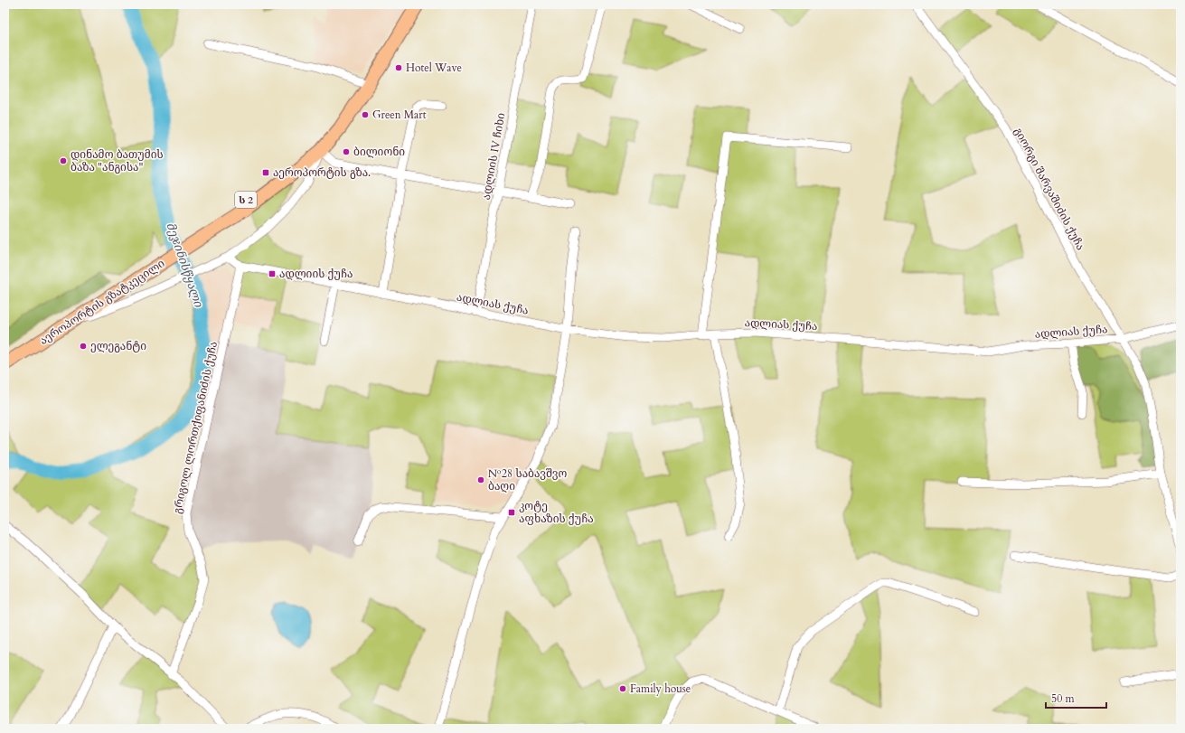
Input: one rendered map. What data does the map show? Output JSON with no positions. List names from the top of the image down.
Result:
{
  "streets": {
    "highway": ["ს 2", "აეროპორტის გზატკეცილი"],
    "street": [
      "ადლიის IV ჩიხი",
      "გიორგი შარვაშიძის ქუჩა",
      "ადლიას ქუჩა",
      "გრიგოლ ლორთქიფანიძის ქუჩა"
    ]
  },
  "crossings": [
    ["ადლიის IV ჩიხი", "ადლიას ქუჩა"],
    ["გიორგი შარვაშიძის ქუჩა", "ადლიას ქუჩა"],
    ["ადლიას ქუჩა", "გრიგოლ ლორთქიფანიძის ქუჩა"]
  ],
  "water": ["მეჯინისწყალი"],
  "places": {
    "other": [
      "Hotel Wave",
      "Green Mart",
      "ბილიონი",
      "დინამო ბათუმის ბაზა \"ანგისა\"",
      "ელეგანტი",
      "№28 საბავშვო ბაღი",
      "Family house"
    ],
    "transit": ["აეროპორტის გზა.", "ადლიის ქუჩა", "კოტე აფხაზის ქუჩა"]
  },
  "scale_bar": "50 m"
}
